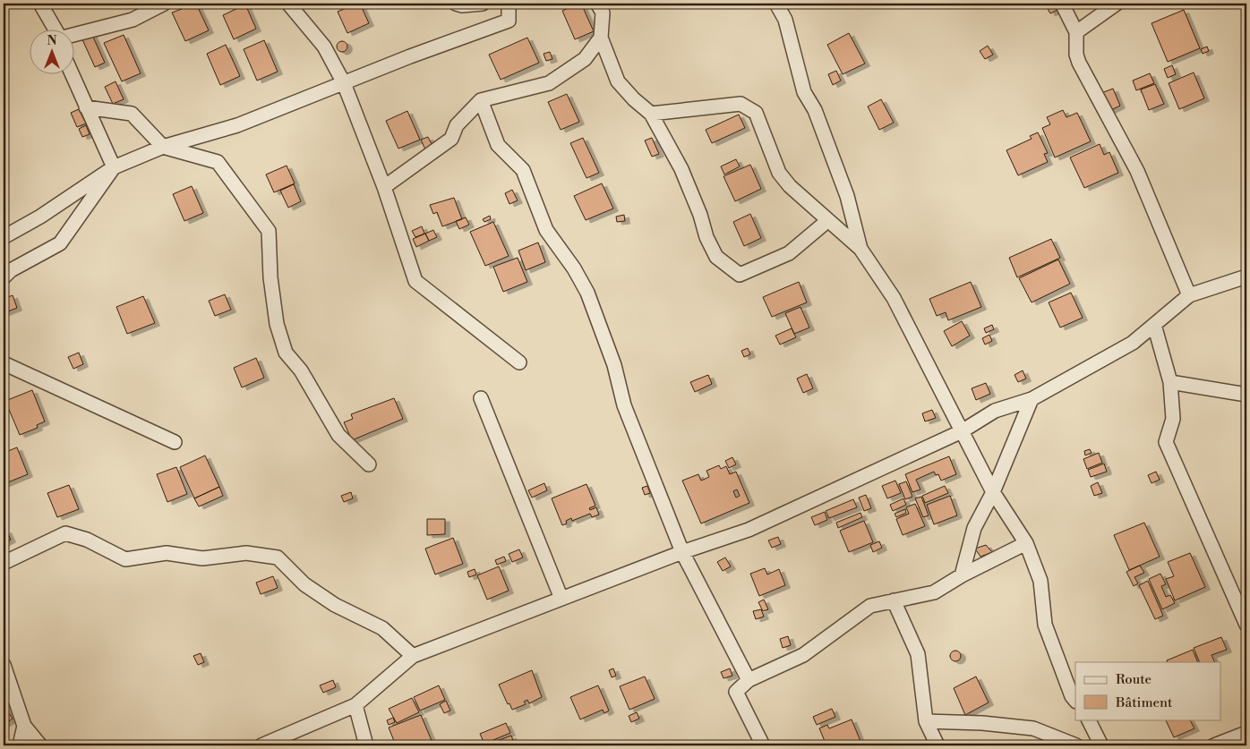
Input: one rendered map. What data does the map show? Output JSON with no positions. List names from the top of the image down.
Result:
{
  "legend": ["Route", "Bâtiment"],
  "north": "top"
}
